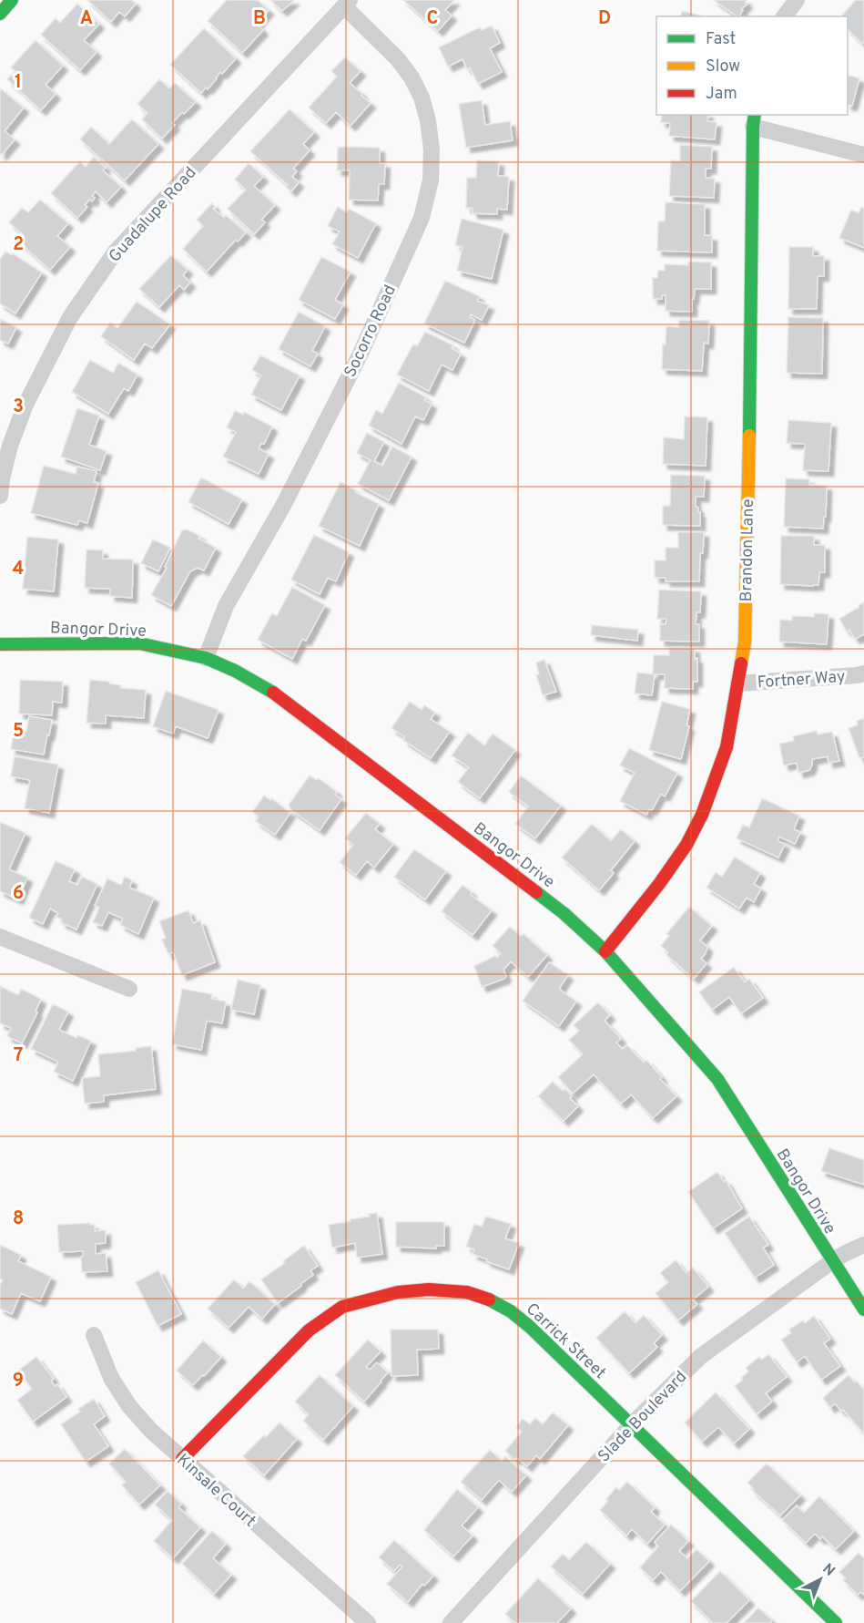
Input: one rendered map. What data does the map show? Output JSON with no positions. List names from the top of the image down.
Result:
{
  "streets": {
    "street": [
      "Guadalupe Road",
      "Socorro Road",
      "Brandon Lane",
      "Bangor Drive",
      "Fortner Way",
      "Carrick Street",
      "Slade Boulevard",
      "Kinsale Court"
    ]
  },
  "crossings": [
    ["Guadalupe Road", "Socorro Road"],
    ["Socorro Road", "Bangor Drive"],
    ["Brandon Lane", "Bangor Drive"],
    ["Brandon Lane", "Fortner Way"],
    ["Bangor Drive", "Slade Boulevard"],
    ["Carrick Street", "Slade Boulevard"],
    ["Carrick Street", "Kinsale Court"]
  ],
  "legend": ["Fast", "Slow", "Jam"],
  "north": "top right",
  "grid": {
    "columns": [
      "A",
      "B",
      "C",
      "D"
    ],
    "rows": [
      "1",
      "2",
      "3",
      "4",
      "5",
      "6",
      "7",
      "8",
      "9"
    ]
  }
}
